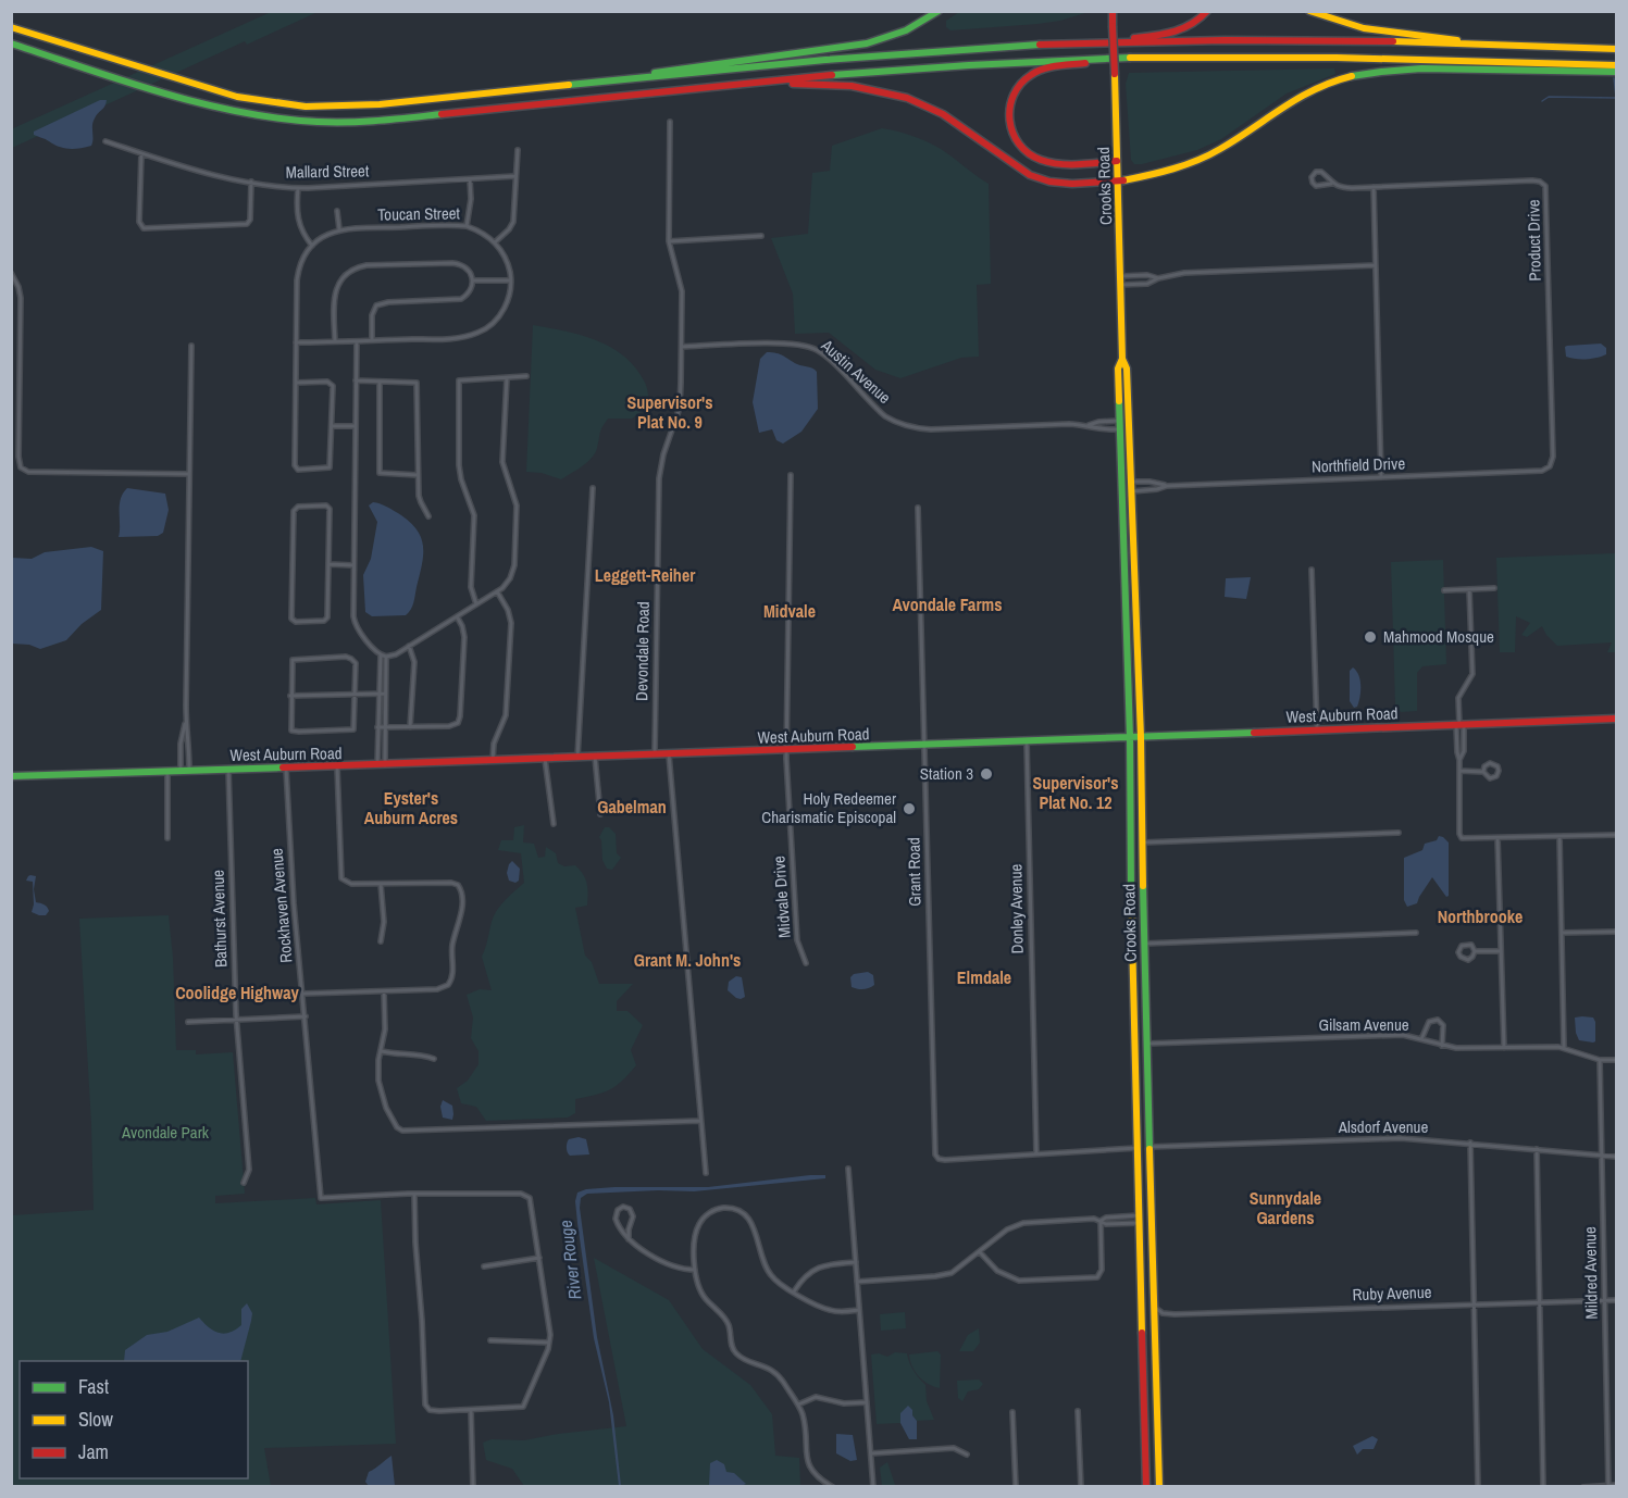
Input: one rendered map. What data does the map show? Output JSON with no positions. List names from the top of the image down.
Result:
{
  "streets": {
    "main road": ["Crooks Road", "West Auburn Road"],
    "street": [
      "Mallard Street",
      "Toucan Street",
      "Product Drive",
      "Austin Avenue",
      "Northfield Drive",
      "Devondale Road",
      "Grant Road",
      "Midvale Drive",
      "Rockhaven Avenue",
      "Donley Avenue",
      "Bathurst Avenue",
      "Gilsam Avenue",
      "Alsdorf Avenue",
      "Mildred Avenue",
      "Ruby Avenue"
    ]
  },
  "crossings": [
    ["Crooks Road", "Austin Avenue"],
    ["Crooks Road", "Northfield Drive"],
    ["Crooks Road", "West Auburn Road"],
    ["Crooks Road", "Gilsam Avenue"],
    ["Crooks Road", "Alsdorf Avenue"],
    ["Crooks Road", "Ruby Avenue"],
    ["Product Drive", "Northfield Drive"],
    ["Austin Avenue", "Devondale Road"],
    ["Devondale Road", "West Auburn Road"],
    ["West Auburn Road", "Grant Road"],
    ["West Auburn Road", "Midvale Drive"],
    ["West Auburn Road", "Rockhaven Avenue"],
    ["West Auburn Road", "Donley Avenue"],
    ["West Auburn Road", "Bathurst Avenue"],
    ["Grant Road", "Donley Avenue"],
    ["Gilsam Avenue", "Mildred Avenue"],
    ["Alsdorf Avenue", "Mildred Avenue"],
    ["Mildred Avenue", "Ruby Avenue"]
  ],
  "districts": [
    "Supervisor's Plat No. 9",
    "Leggett-Reiher",
    "Avondale Farms",
    "Midvale",
    "Supervisor's Plat No. 12",
    "Eyster's Auburn Acres",
    "Gabelman",
    "Northbrooke",
    "Grant M. John's",
    "Elmdale",
    "Coolidge Highway",
    "Sunnydale Gardens"
  ],
  "water": ["River Rouge"],
  "parks": ["Avondale Park"],
  "places": ["Mahmood Mosque", "Station 3", "Holy Redeemer Charismatic Episcopal"],
  "legend": ["Fast", "Slow", "Jam"]
}
